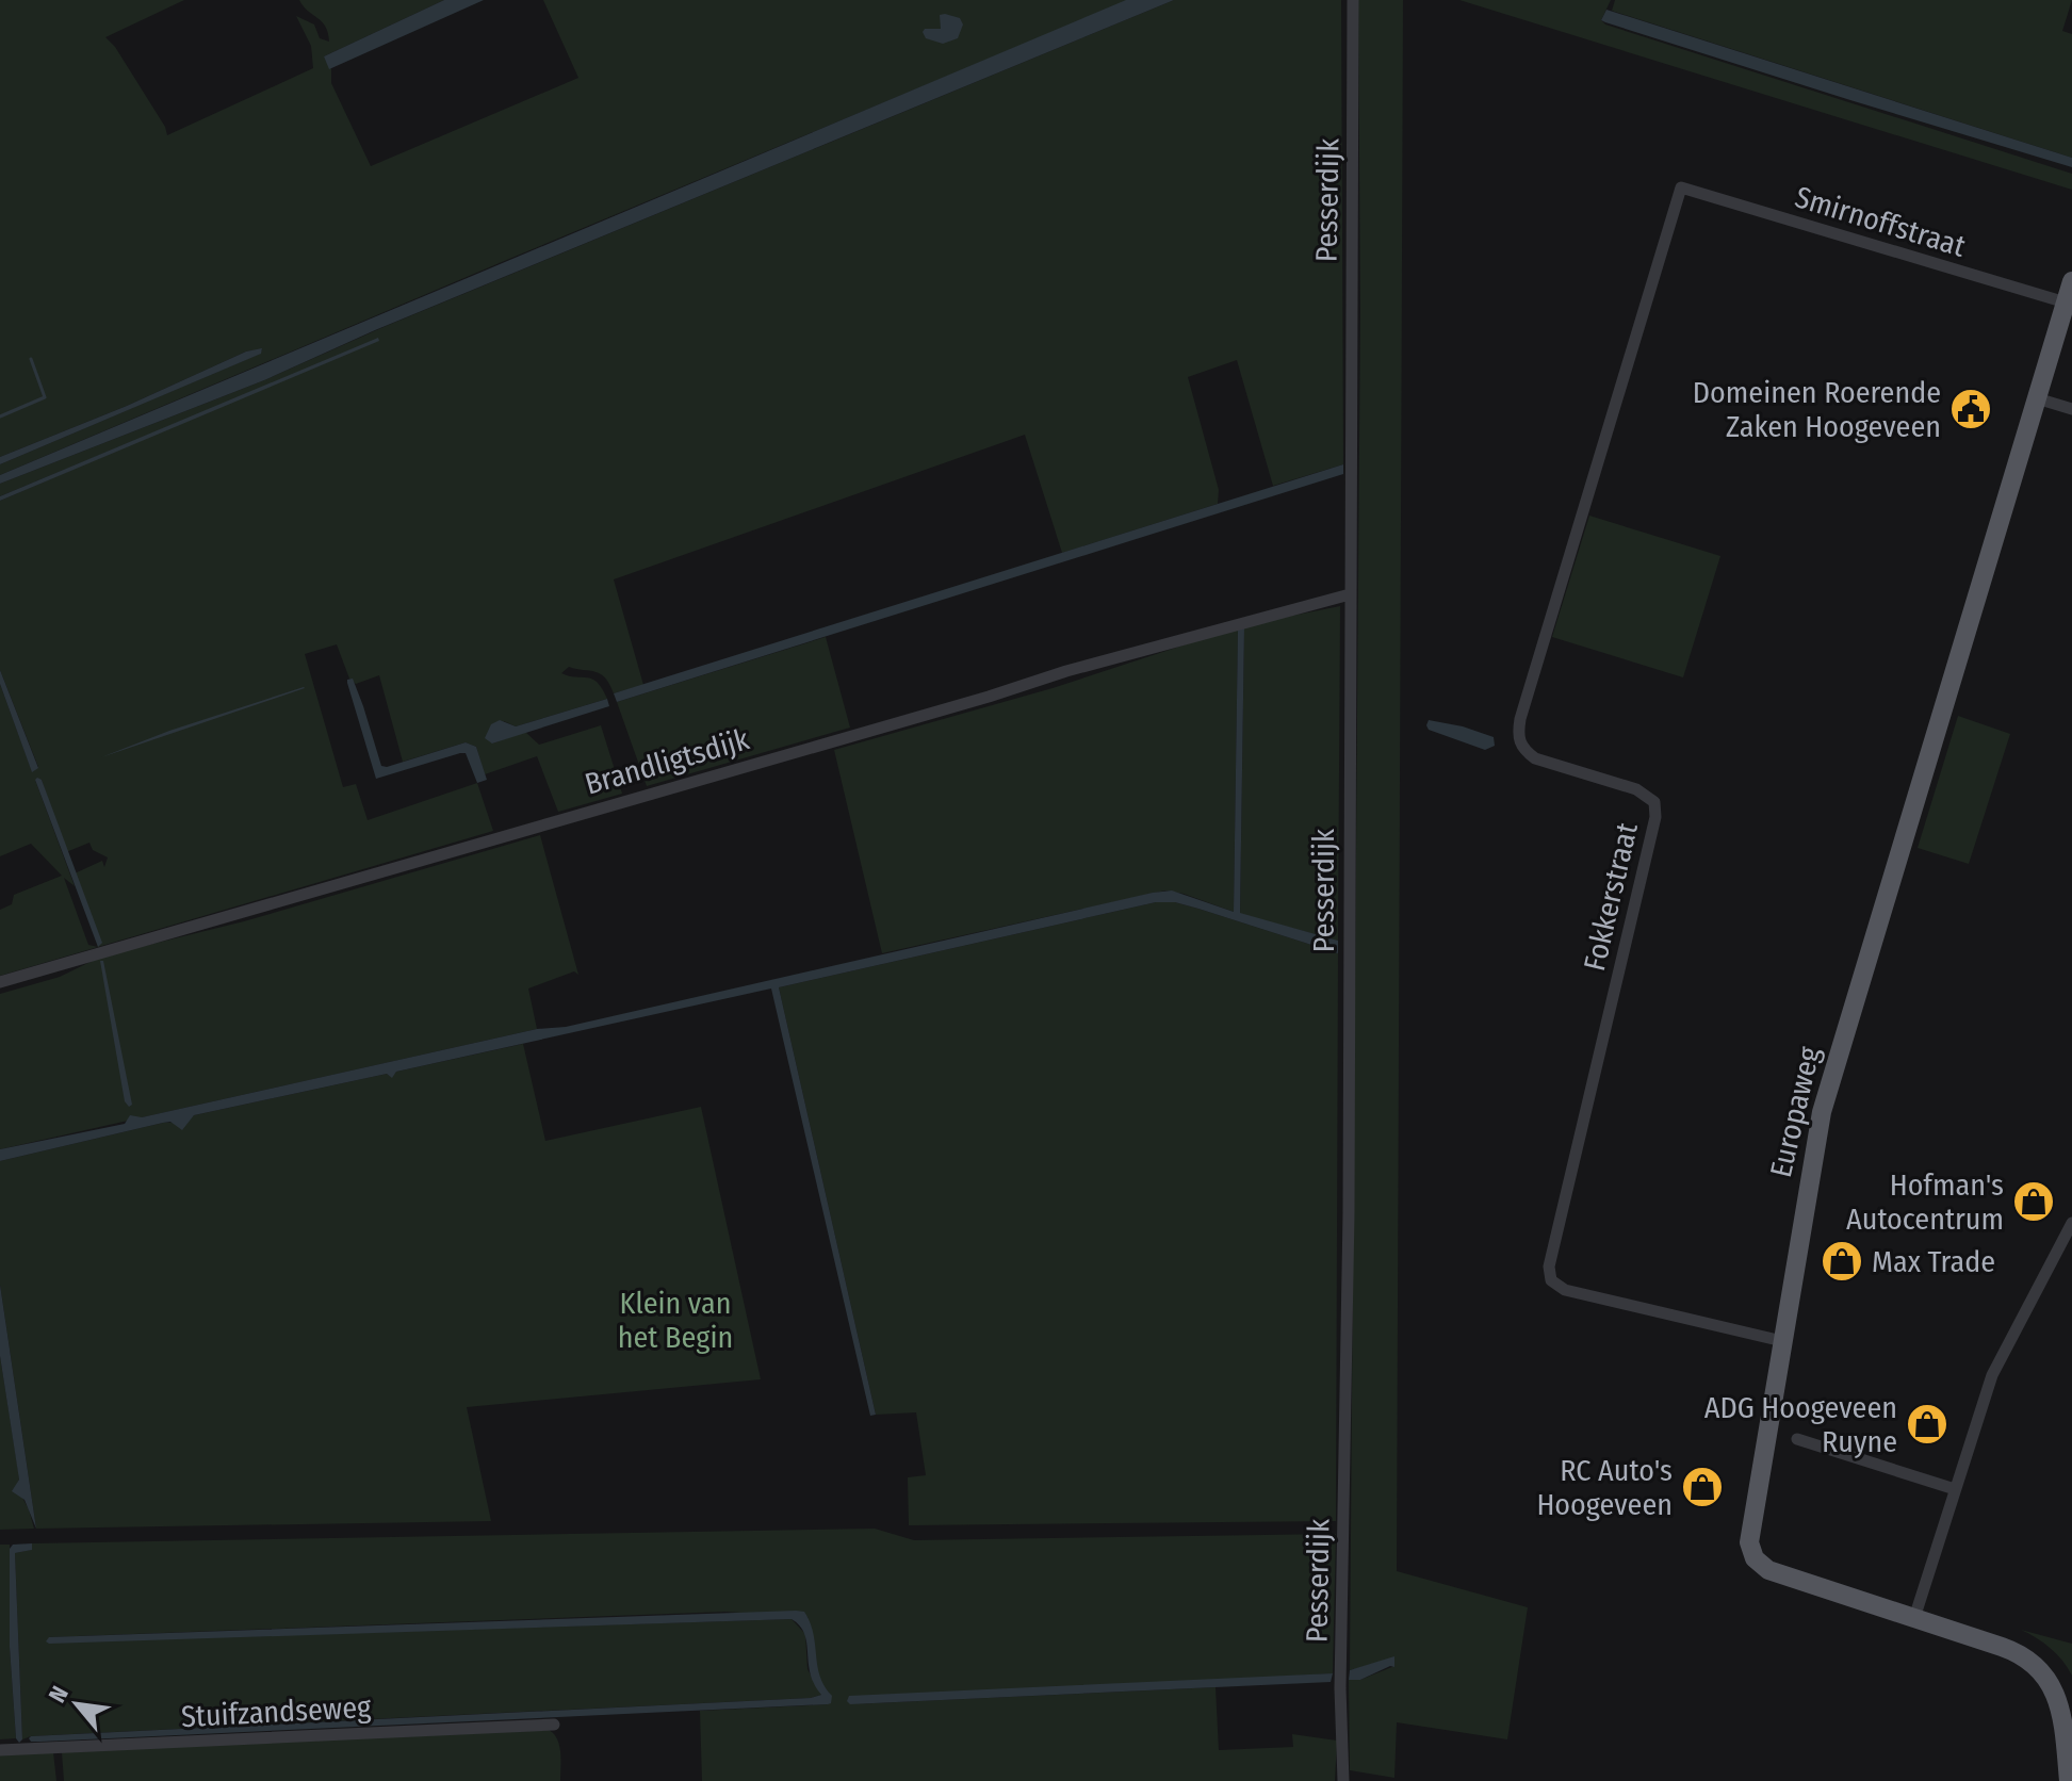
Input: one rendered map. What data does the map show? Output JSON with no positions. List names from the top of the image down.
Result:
{
  "streets": {
    "main road": ["Europaweg"],
    "street": [
      "Pesserdijk",
      "Smirnoffstraat",
      "Brandligtsdijk",
      "Fokkerstraat",
      "Stuifzandseweg"
    ]
  },
  "crossings": [
    ["Pesserdijk", "Brandligtsdijk"],
    ["Smirnoffstraat", "Fokkerstraat"],
    ["Smirnoffstraat", "Europaweg"],
    ["Fokkerstraat", "Europaweg"]
  ],
  "parks": ["Klein van het Begin"],
  "places": {
    "public building": ["Domeinen Roerende Zaken Hoogeveen"],
    "shop": [
      "Hofman's Autocentrum",
      "Max Trade",
      "ADG Hoogeveen Ruyne",
      "RC Auto's Hoogeveen"
    ]
  },
  "north": "top left"
}
